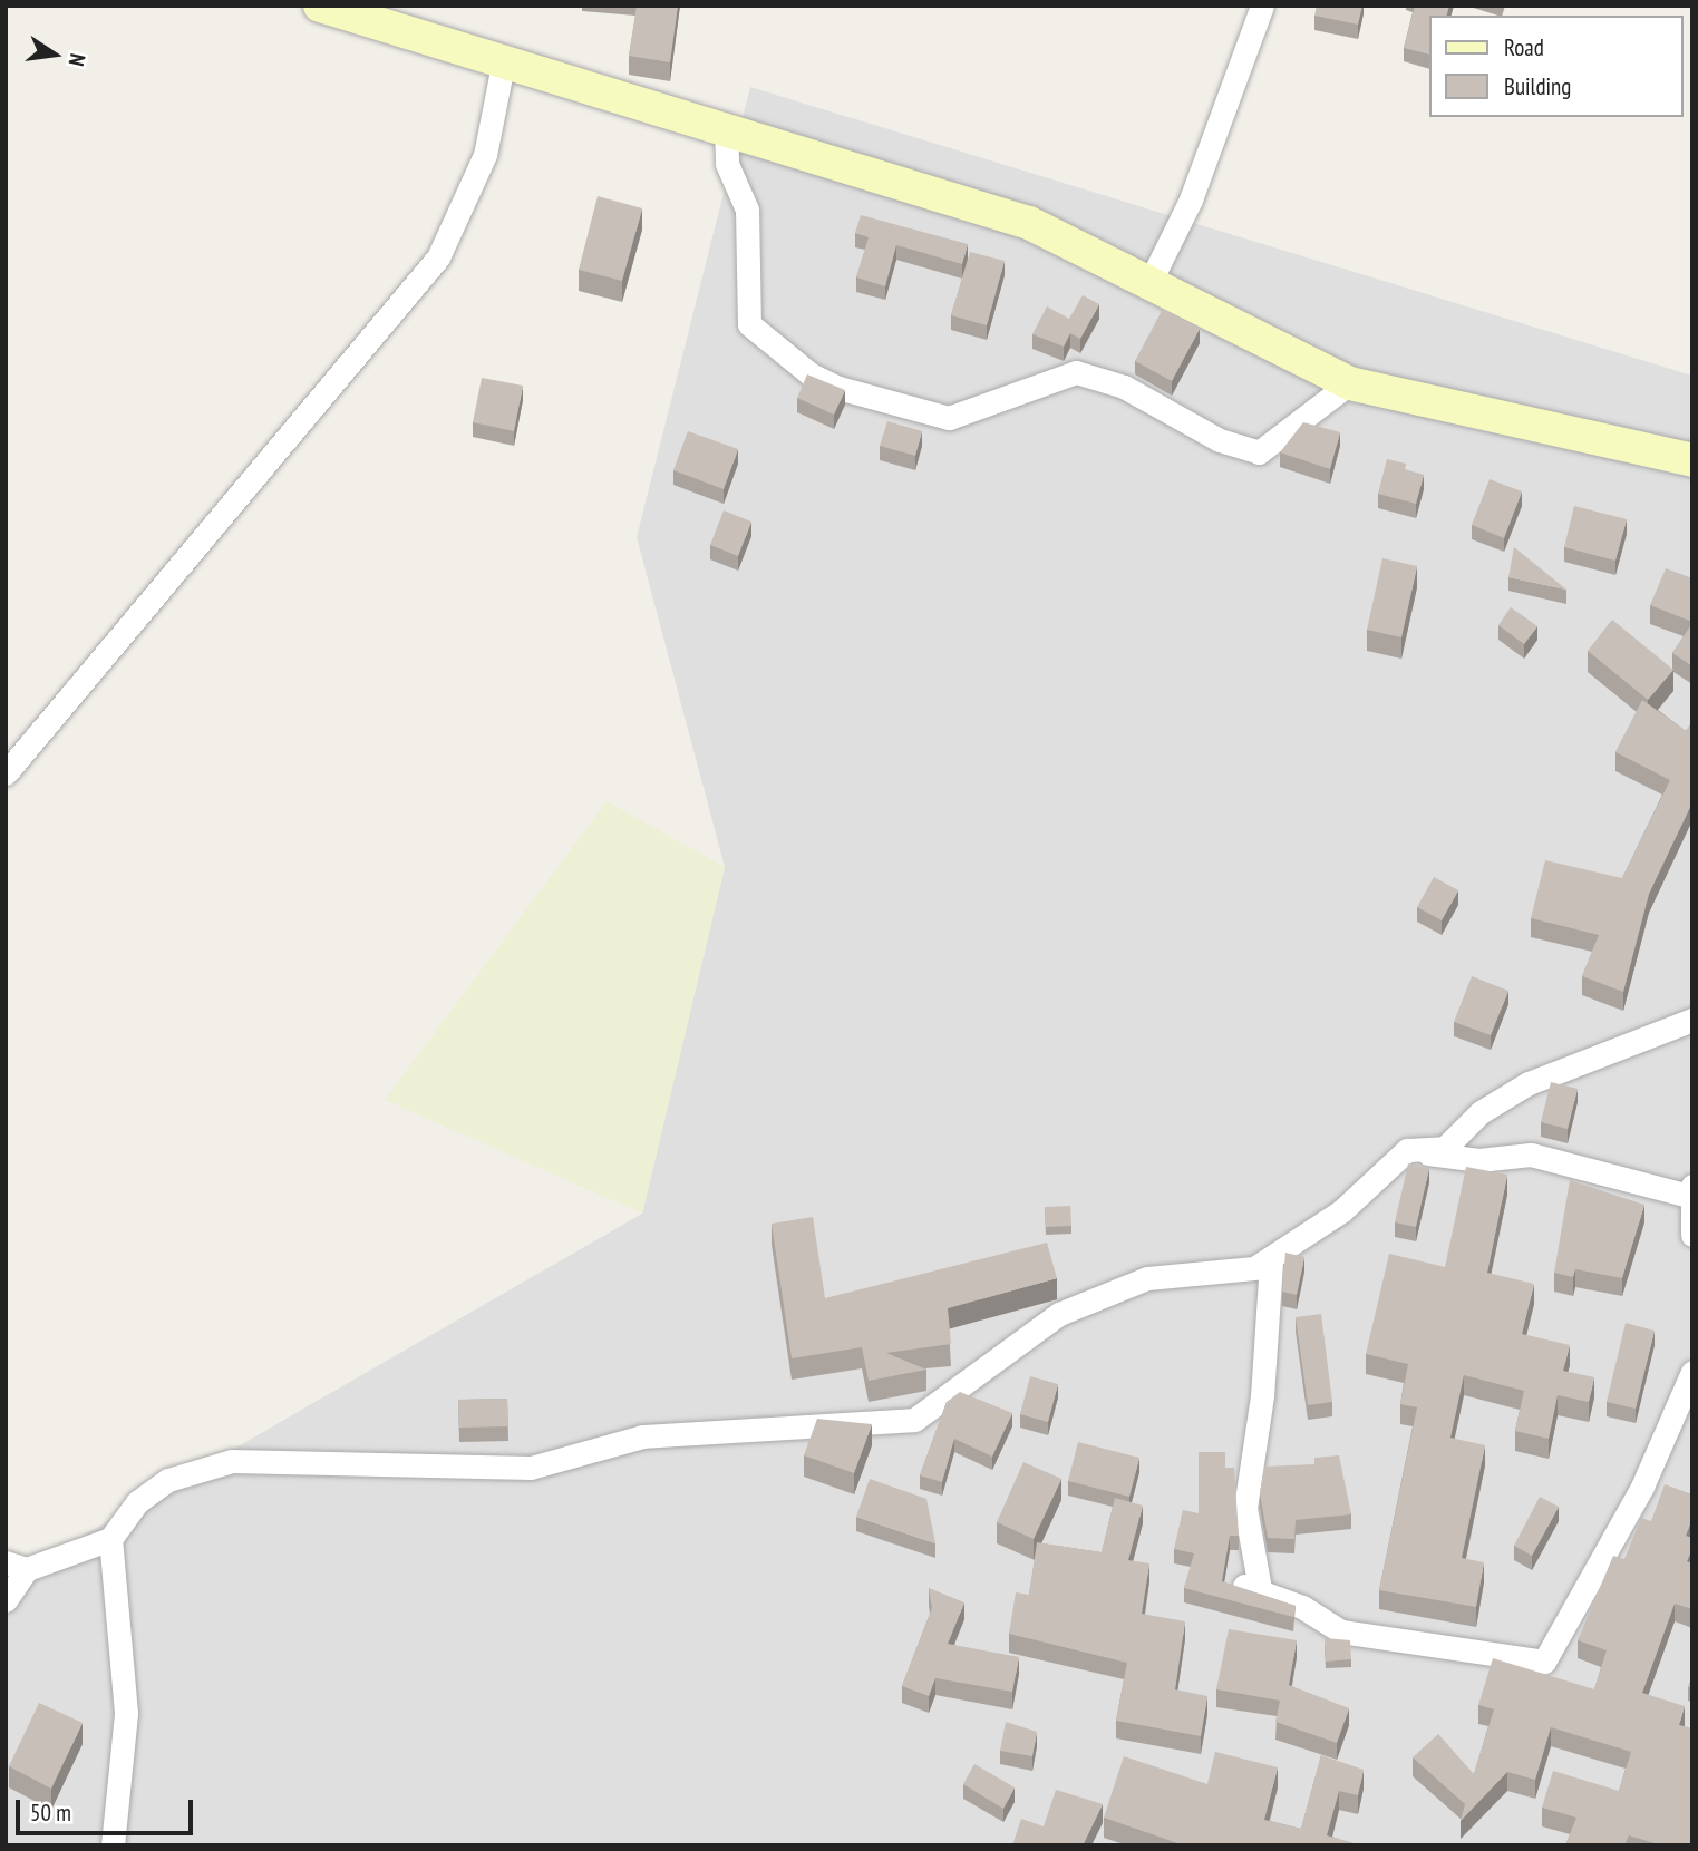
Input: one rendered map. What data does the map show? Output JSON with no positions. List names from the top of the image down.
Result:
{
  "legend": ["Road", "Building"],
  "scale_bar": "50 m",
  "north": "right"
}
